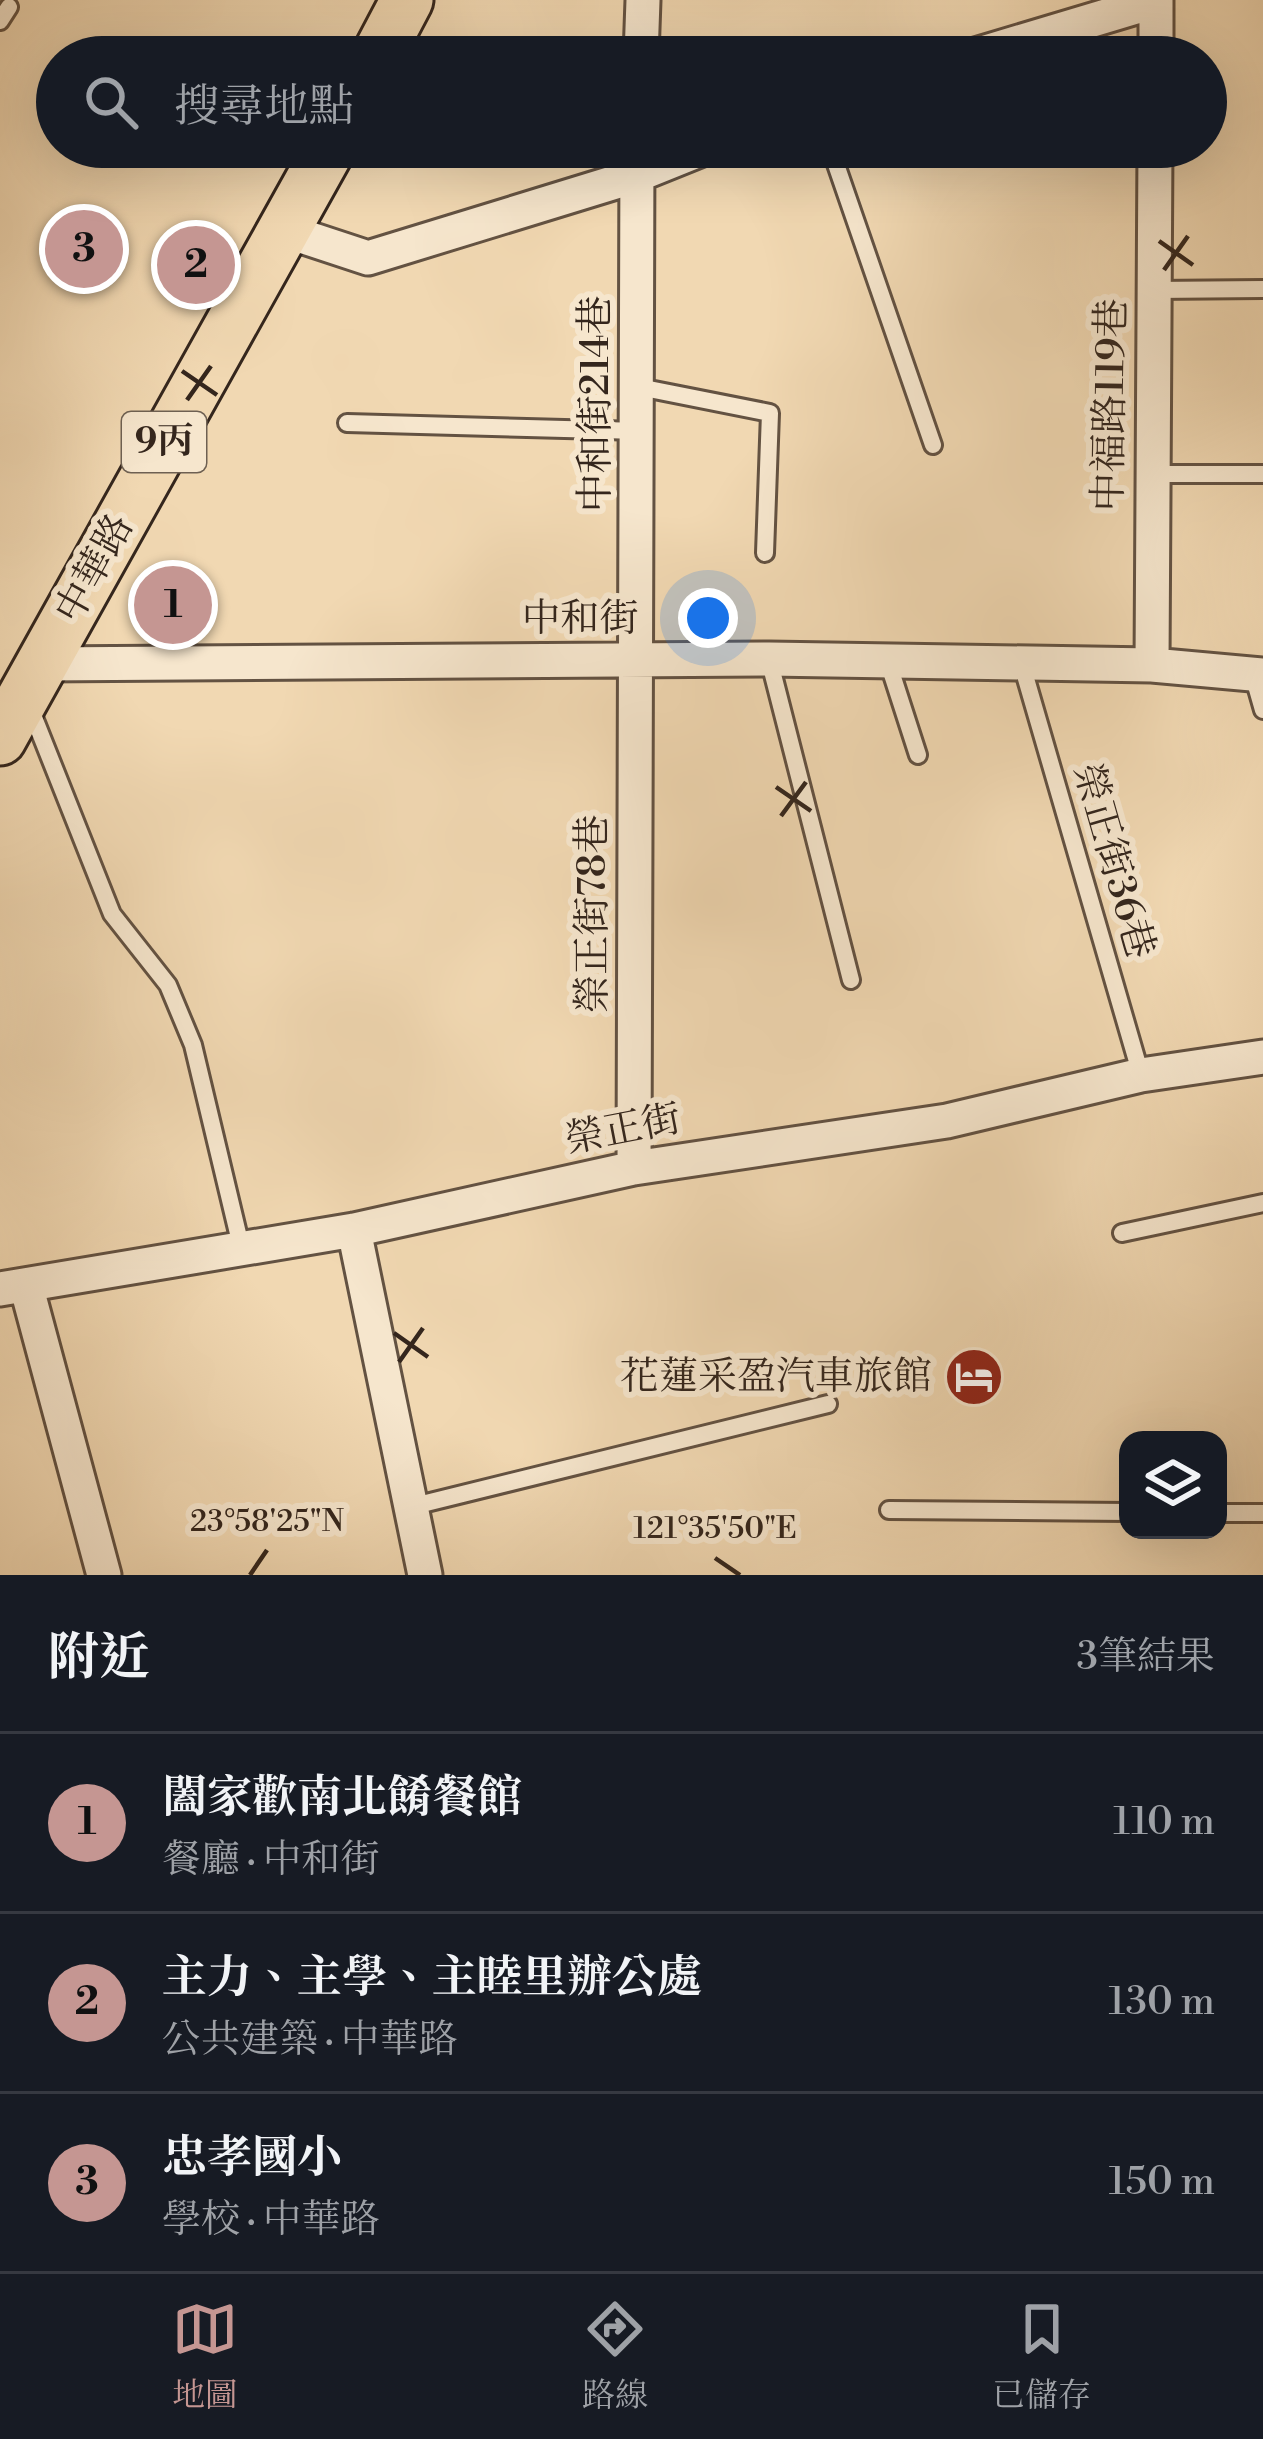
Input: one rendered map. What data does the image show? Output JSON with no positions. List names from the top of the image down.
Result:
{
  "streets": {
    "main road": ["9丙", "中華路"],
    "street": [
      "中和街214巷",
      "中福路119巷",
      "中和街",
      "榮正街78巷",
      "榮正街"
    ],
    "lane": ["榮正街36巷"]
  },
  "crossings": [
    ["中和街214巷", "中和街"],
    ["中和街214巷", "榮正街78巷"],
    ["中福路119巷", "中和街"],
    ["中華路", "中和街"],
    ["中和街", "榮正街36巷"],
    ["中和街", "榮正街78巷"],
    ["榮正街36巷", "榮正街"],
    ["榮正街78巷", "榮正街"]
  ],
  "places": {
    "hotel": ["花蓮采盈汽車旅館"]
  },
  "page": {
    "search": "搜尋地點",
    "pins": ["3", "2", "1"],
    "heading": ["附近", "3筆結果"],
    "list": [
      {
        "mark": "1",
        "name": "闔家歡南北餚餐館",
        "note": "餐廳 · 中和街",
        "value": "110 m"
      },
      {
        "mark": "2",
        "name": "主力、主學、主睦里辦公處",
        "note": "公共建築 · 中華路",
        "value": "130 m"
      },
      {
        "mark": "3",
        "name": "忠孝國小",
        "note": "學校 · 中華路",
        "value": "150 m"
      }
    ],
    "nav": ["地圖", "路線", "已儲存"]
  },
  "coordinates": ["23°58'25\"N", "121°35'50\"E"]
}
